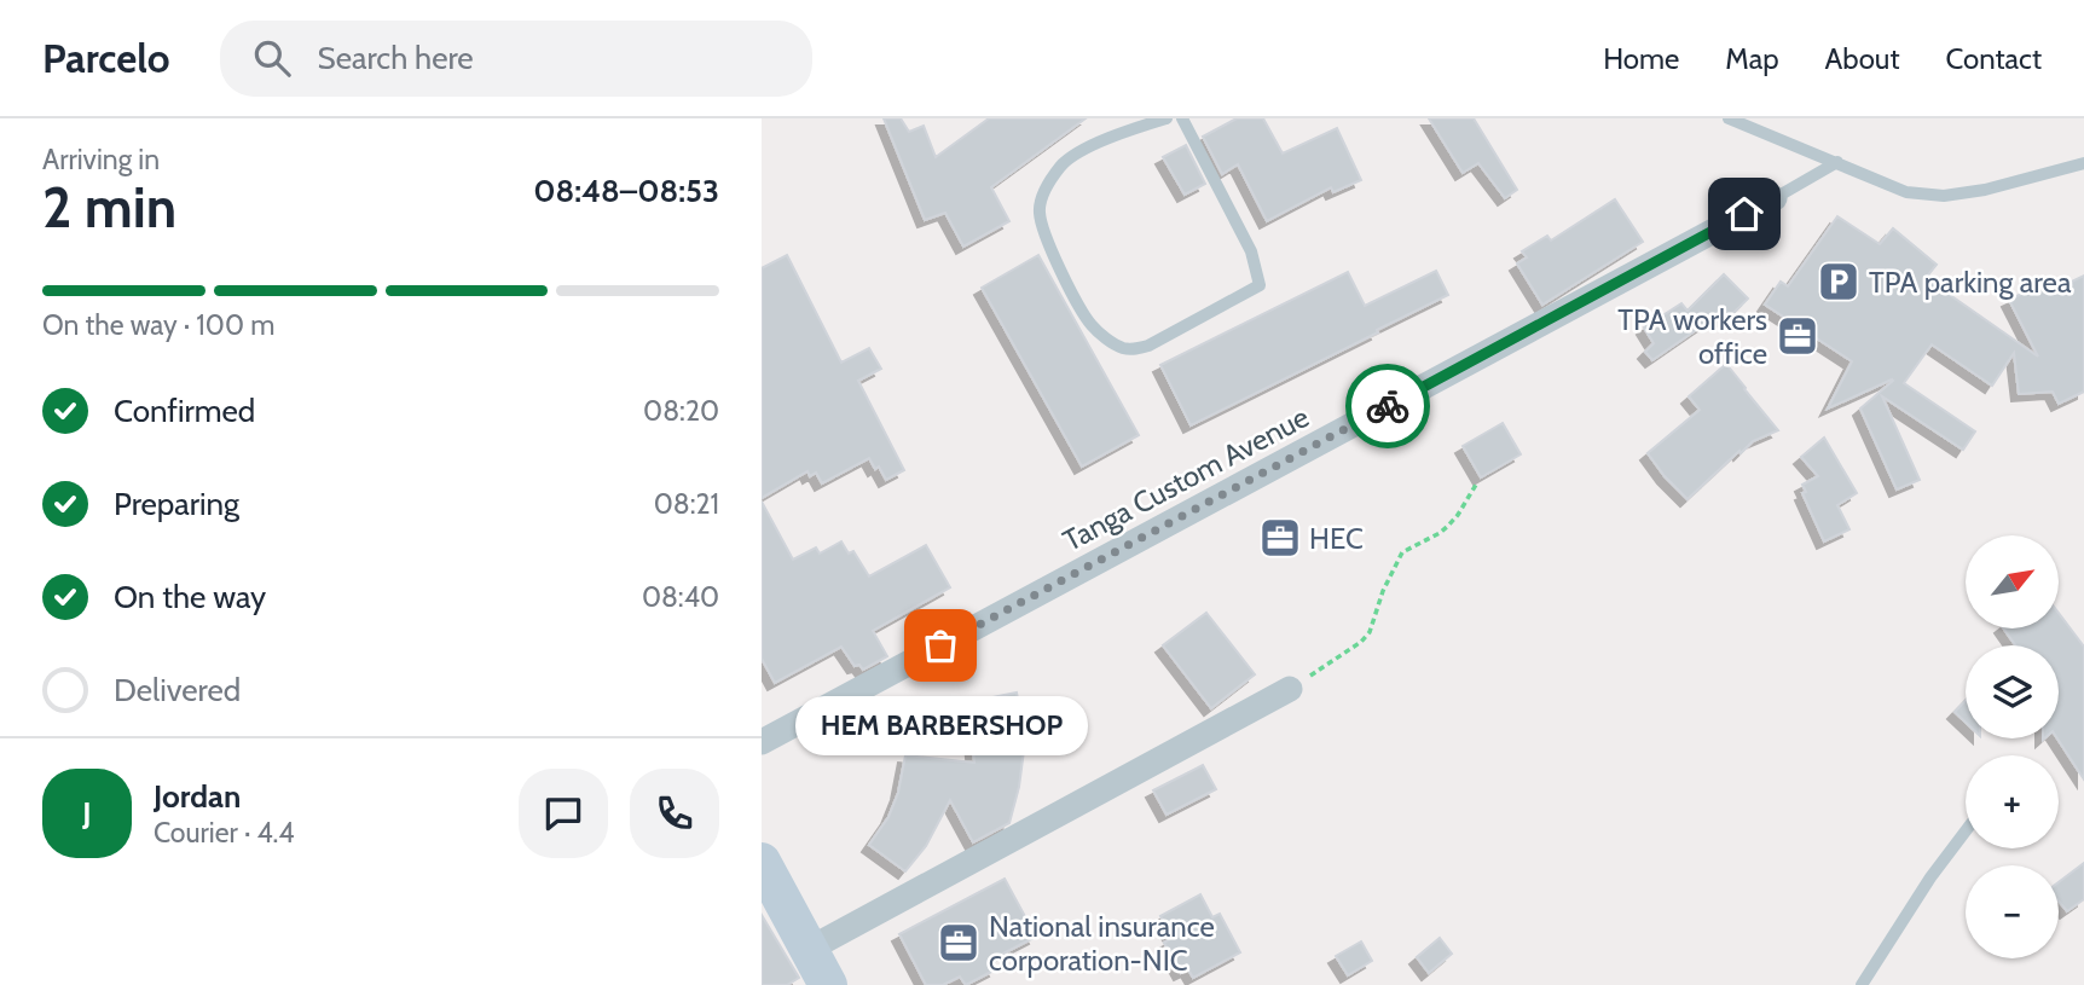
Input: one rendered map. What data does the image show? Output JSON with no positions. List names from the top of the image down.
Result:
{
  "streets": {
    "street": ["Tanga Custom Avenue"]
  },
  "places": {
    "parking": ["TPA parking area"],
    "office": ["TPA workers office", "HEC", "National insurance corporation-NIC"],
    "other": ["HEM BARBERSHOP"]
  },
  "north": "top right",
  "page": {
    "header": "Parcelo",
    "search": "Search here",
    "nav": [
      "Home",
      "Map",
      "About",
      "Contact"
    ],
    "heading": ["2 min", "Arriving in", "08:48–08:53"],
    "panel": ["Jordan", "Courier · 4.4"],
    "bar": "On the way · 100 m",
    "list": [
      ["Confirmed", "08:20"],
      ["Preparing", "08:21"],
      ["On the way", "08:40"],
      "Delivered"
    ],
    "map_buttons": ["+", "−"],
    "bubble": "HEM BARBERSHOP",
    "round": "J"
  }
}
